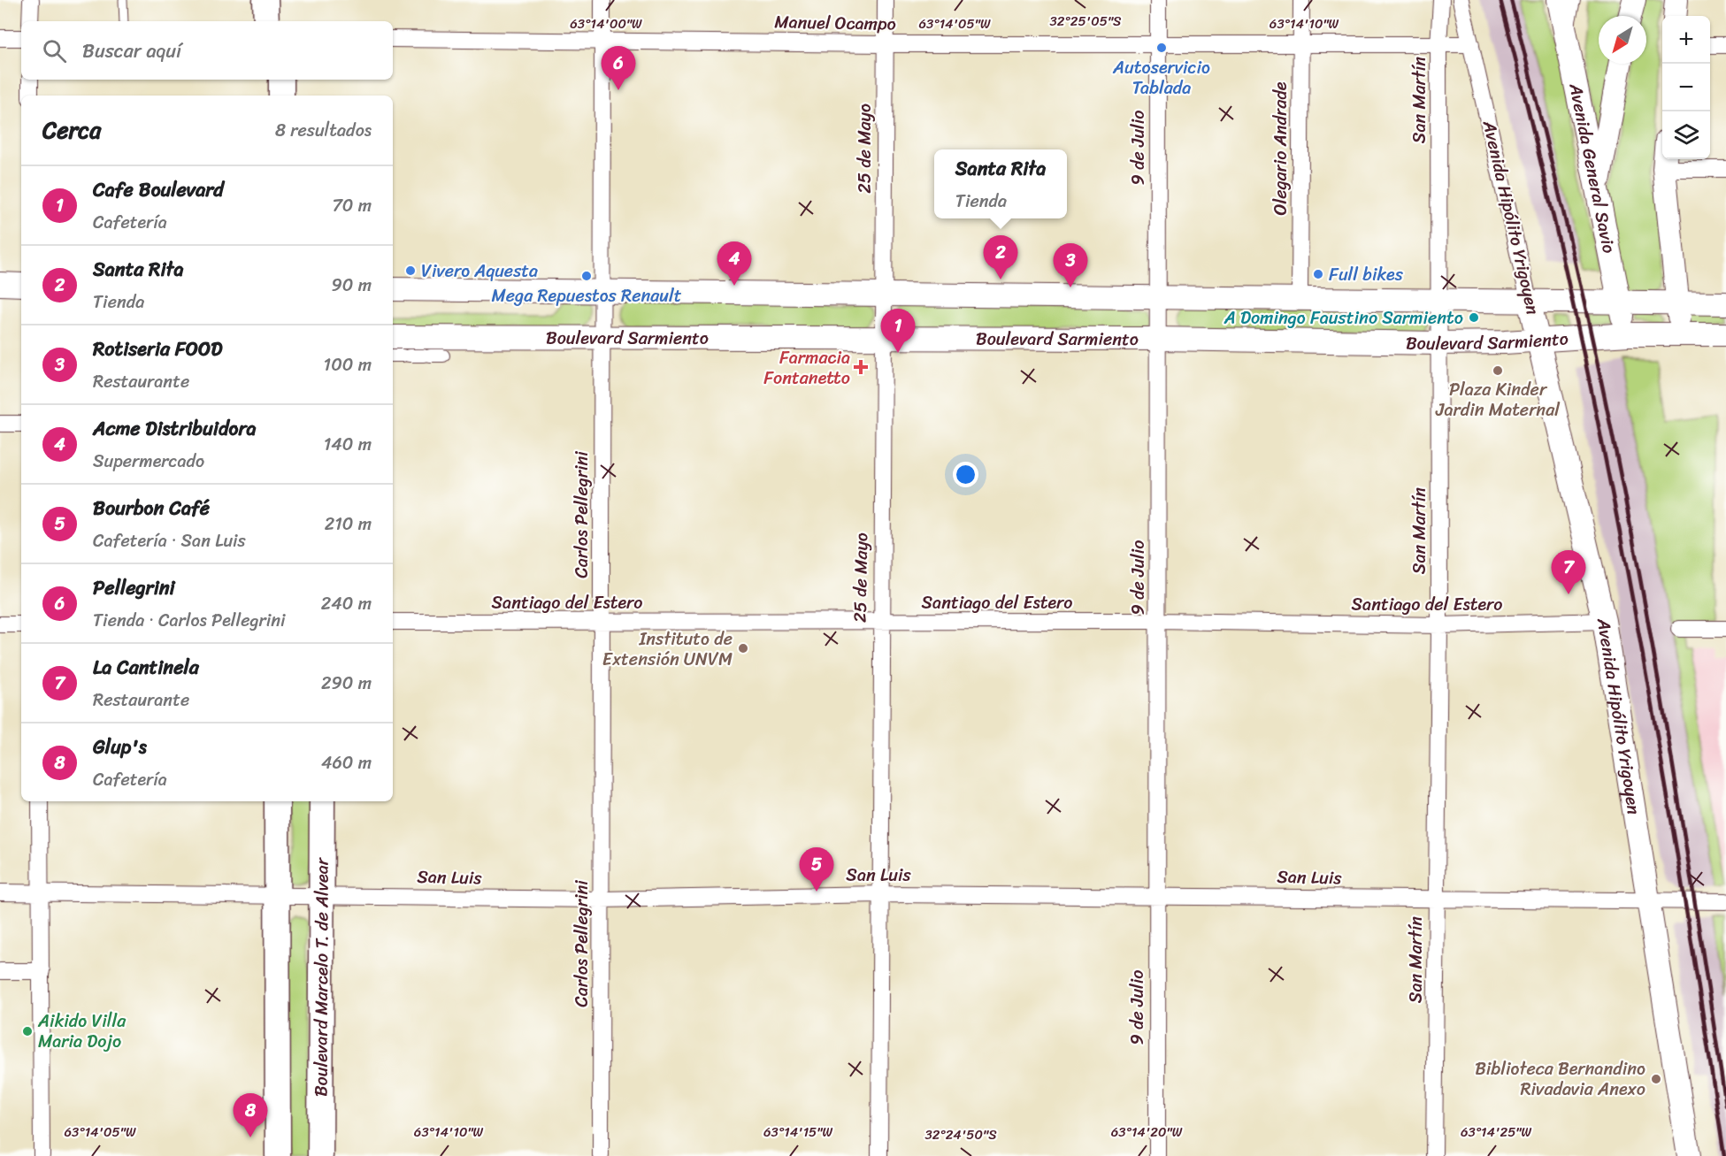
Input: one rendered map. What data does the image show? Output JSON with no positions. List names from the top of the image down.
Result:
{
  "streets": {
    "main road": [
      "Avenida General Savio",
      "Avenida Hipólito Yrigoyen",
      "Boulevard Sarmiento",
      "Boulevard Marcelo T. de Alvear"
    ],
    "street": [
      "Manuel Ocampo",
      "San Martín",
      "9 de Julio",
      "25 de Mayo",
      "Olegario Andrade",
      "Carlos Pellegrini",
      "Santiago del Estero",
      "San Luis"
    ]
  },
  "crossings": [
    ["Manuel Ocampo", "San Martín"],
    ["Manuel Ocampo", "9 de Julio"],
    ["Manuel Ocampo", "25 de Mayo"],
    ["Manuel Ocampo", "Olegario Andrade"],
    ["Manuel Ocampo", "Avenida Hipólito Yrigoyen"],
    ["Manuel Ocampo", "Carlos Pellegrini"],
    ["San Martín", "Boulevard Sarmiento"],
    ["San Martín", "Santiago del Estero"],
    ["San Martín", "San Luis"],
    ["9 de Julio", "Boulevard Sarmiento"],
    ["9 de Julio", "Santiago del Estero"],
    ["9 de Julio", "San Luis"],
    ["25 de Mayo", "Boulevard Sarmiento"],
    ["25 de Mayo", "Santiago del Estero"],
    ["25 de Mayo", "San Luis"],
    ["Olegario Andrade", "Boulevard Sarmiento"],
    ["Avenida General Savio", "Boulevard Sarmiento"],
    ["Avenida Hipólito Yrigoyen", "Boulevard Sarmiento"],
    ["Avenida Hipólito Yrigoyen", "Santiago del Estero"],
    ["Avenida Hipólito Yrigoyen", "San Luis"],
    ["Boulevard Sarmiento", "Carlos Pellegrini"],
    ["Carlos Pellegrini", "Santiago del Estero"],
    ["Carlos Pellegrini", "San Luis"],
    ["San Luis", "Boulevard Marcelo T. de Alvear"]
  ],
  "places": {
    "other": [
      "Autoservicio Tablada",
      "Vivero Aquesta",
      "Full bikes",
      "Mega Repuestos Renault",
      "A Domingo Faustino Sarmiento",
      "Plaza Kinder Jardin Maternal",
      "Instituto de Extensión UNVM",
      "Aikido Villa Maria Dojo",
      "Biblioteca Bernandino Rivadavia Anexo"
    ],
    "health": ["Farmacia Fontanetto"]
  },
  "north": "bottom left",
  "page": {
    "map_buttons": ["+", "−"],
    "search": "Buscar aquí",
    "pins": [
      "6",
      "2",
      "4",
      "3",
      "1",
      "7",
      "5",
      "8"
    ],
    "heading": ["Cerca", "8 resultados"],
    "popup": ["Santa Rita", "Tienda"],
    "list": [
      {
        "mark": "1",
        "name": "Cafe Boulevard",
        "note": "Cafetería",
        "value": "70 m"
      },
      {
        "mark": "2",
        "name": "Santa Rita",
        "note": "Tienda",
        "value": "90 m"
      },
      {
        "mark": "3",
        "name": "Rotiseria FOOD",
        "note": "Restaurante",
        "value": "100 m"
      },
      {
        "mark": "4",
        "name": "Acme Distribuidora",
        "note": "Supermercado",
        "value": "140 m"
      },
      {
        "mark": "5",
        "name": "Bourbon Café",
        "note": "Cafetería · San Luis",
        "value": "210 m"
      },
      {
        "mark": "6",
        "name": "Pellegrini",
        "note": "Tienda · Carlos Pellegrini",
        "value": "240 m"
      },
      {
        "mark": "7",
        "name": "La Cantinela",
        "note": "Restaurante",
        "value": "290 m"
      },
      {
        "mark": "8",
        "name": "Glup's",
        "note": "Cafetería",
        "value": "460 m"
      }
    ]
  },
  "coordinates": [
    "32°25'05\"S",
    "63°14'00\"W",
    "63°14'05\"W",
    "63°14'10\"W",
    "63°14'15\"W",
    "63°14'20\"W",
    "63°14'25\"W",
    "32°24'50\"S"
  ]
}
